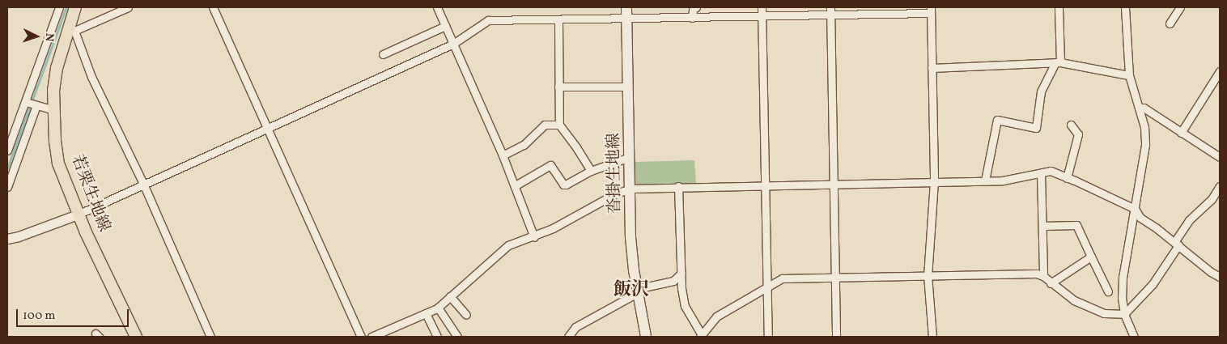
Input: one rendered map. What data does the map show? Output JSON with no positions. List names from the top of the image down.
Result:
{
  "streets": {
    "main road": ["沓掛生地線", "若栗生地線"]
  },
  "districts": ["飯沢"],
  "scale_bar": "100 m",
  "north": "right"
}
